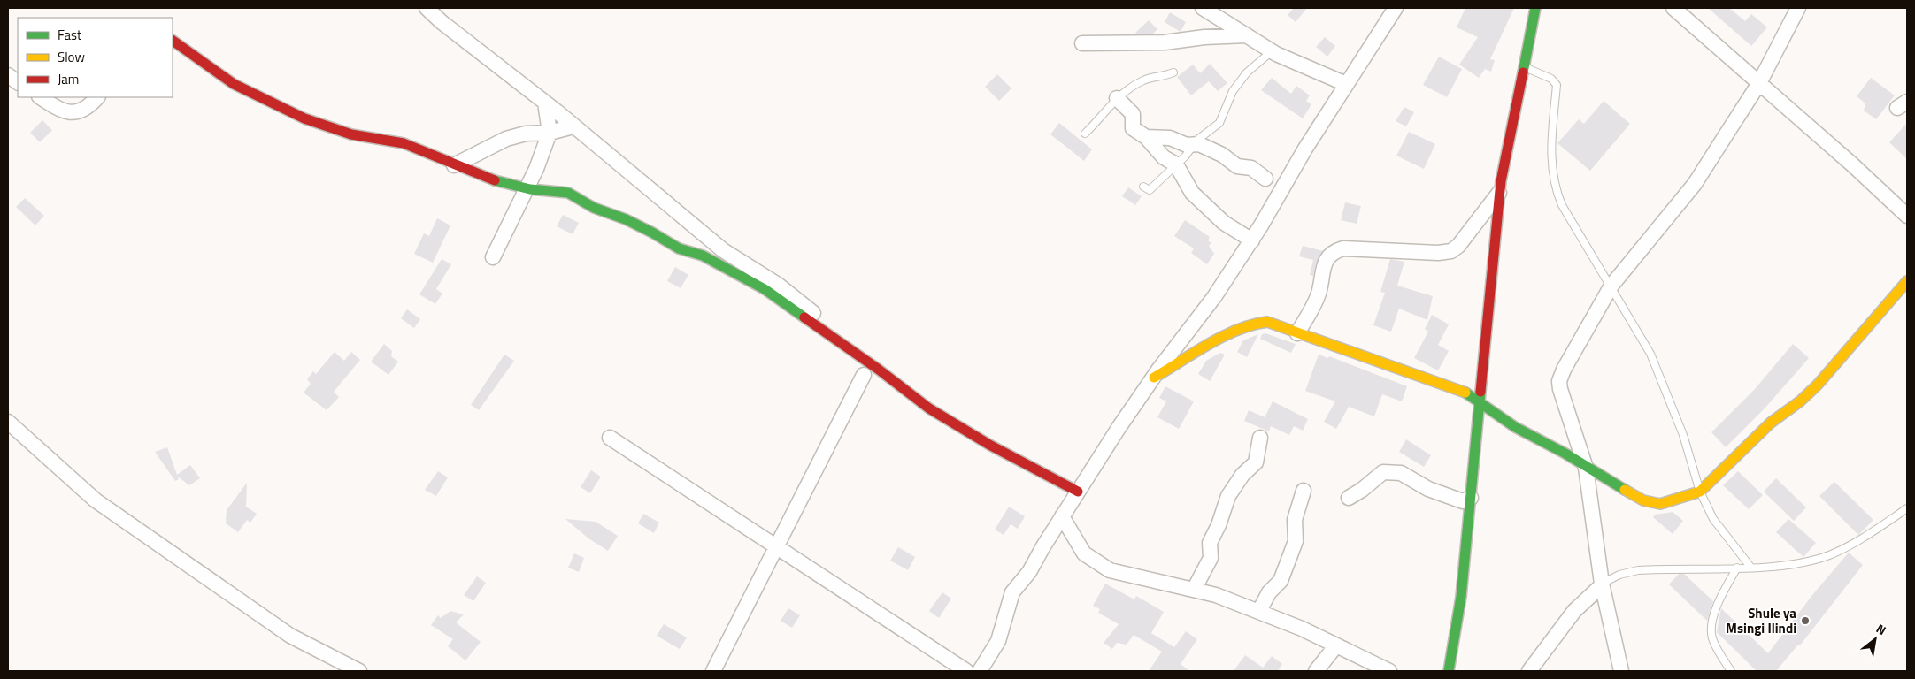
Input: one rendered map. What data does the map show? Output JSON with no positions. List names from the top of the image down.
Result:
{
  "places": ["Shule ya Msingi Ilindi"],
  "legend": ["Fast", "Slow", "Jam"],
  "north": "top right"
}
